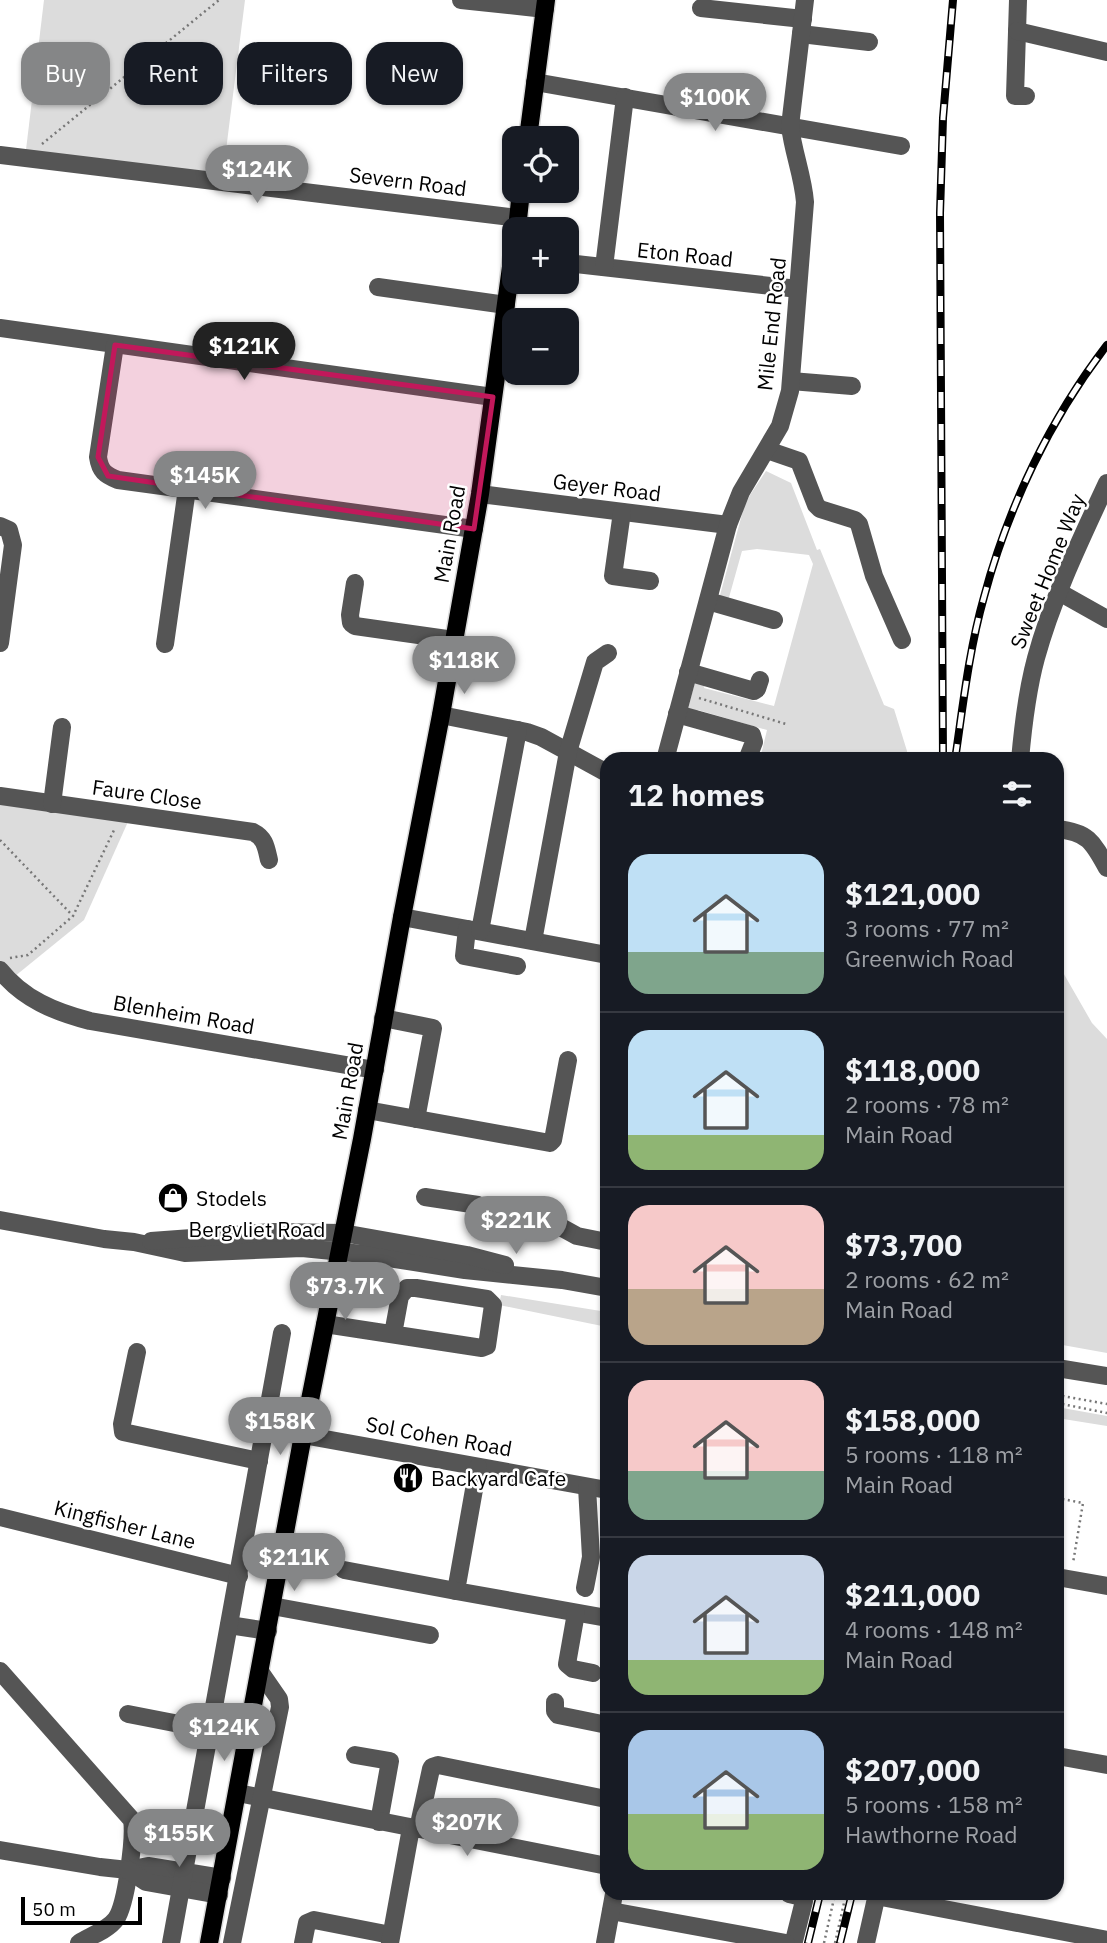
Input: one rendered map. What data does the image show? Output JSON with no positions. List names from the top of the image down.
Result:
{
  "streets": {
    "main road": ["Main Road"],
    "street": [
      "Severn Road",
      "Eton Road",
      "Mile End Road",
      "Geyer Road",
      "Sweet Home Way",
      "Faure Close",
      "Blenheim Road",
      "Bergvliet Road",
      "Sol Cohen Road",
      "Kingfisher Lane"
    ]
  },
  "crossings": [
    ["Eton Road", "Mile End Road"],
    ["Mile End Road", "Geyer Road"],
    ["Geyer Road", "Main Road"],
    ["Main Road", "Blenheim Road"],
    ["Main Road", "Bergvliet Road"],
    ["Main Road", "Sol Cohen Road"]
  ],
  "places": {
    "shop": ["Stodels"],
    "restaurant": ["Backyard Cafe"]
  },
  "scale_bar": "50 m",
  "page": {
    "chip": [
      "Buy",
      "Rent",
      "Filters",
      "New"
    ],
    "price": [
      "$100K",
      "$124K",
      "$121K",
      "$145K",
      "$118K",
      "$221K",
      "$73.7K",
      "$158K",
      "$211K",
      "$124K",
      "$207K",
      "$155K"
    ],
    "map_buttons": ["+", "−"],
    "heading": "12 homes",
    "list": [
      {
        "name": "$121,000",
        "note": "3 rooms · 77 m² · Greenwich Road"
      },
      {
        "name": "$118,000",
        "note": "2 rooms · 78 m² · Main Road"
      },
      {
        "name": "$73,700",
        "note": "2 rooms · 62 m² · Main Road"
      },
      {
        "name": "$158,000",
        "note": "5 rooms · 118 m² · Main Road"
      },
      {
        "name": "$211,000",
        "note": "4 rooms · 148 m² · Main Road"
      },
      {
        "name": "$207,000",
        "note": "5 rooms · 158 m² · Hawthorne Road"
      }
    ],
    "scale": "50 m"
  }
}
